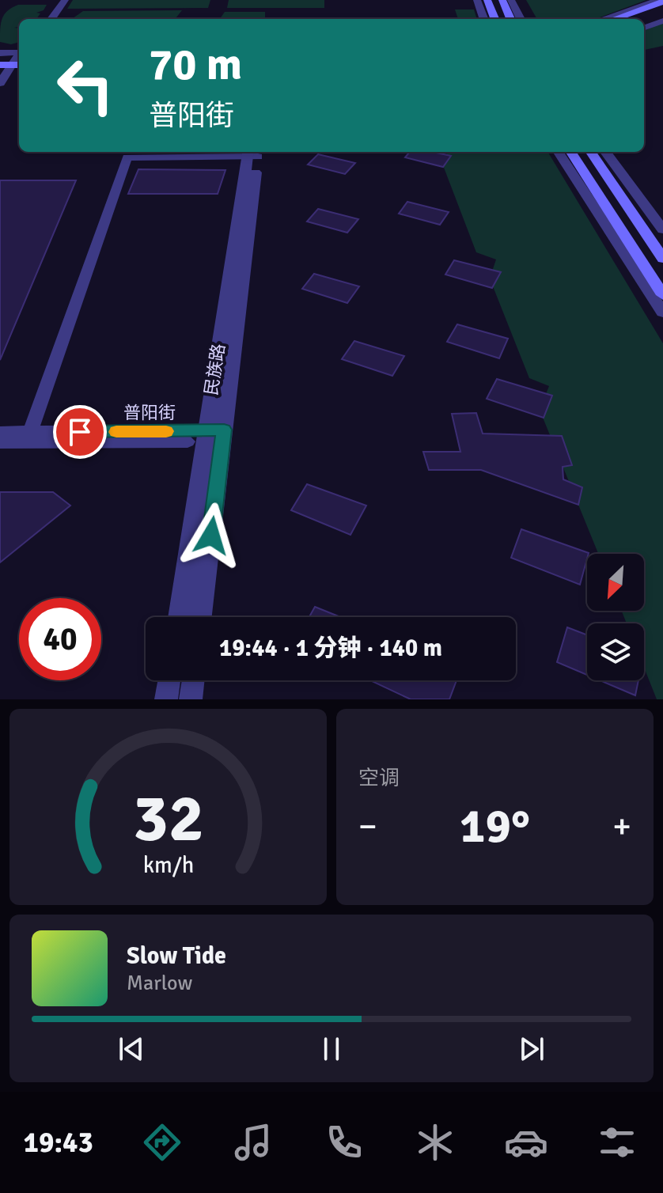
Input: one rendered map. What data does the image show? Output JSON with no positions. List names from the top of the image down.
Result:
{
  "streets": {
    "street": ["民族路", "普阳街"]
  },
  "crossings": [
    ["民族路", "普阳街"]
  ],
  "north": "bottom left",
  "page": {
    "turn": ["70 m", "普阳街"],
    "limit": "40",
    "trip": "19:44 · 1 分钟 · 140 m",
    "tile": "空调",
    "heat": ["−", "19°", "+"],
    "song": ["Slow Tide", "Marlow"],
    "tabs": "19:43",
    "gauge": ["32", "km/h"]
  }
}
